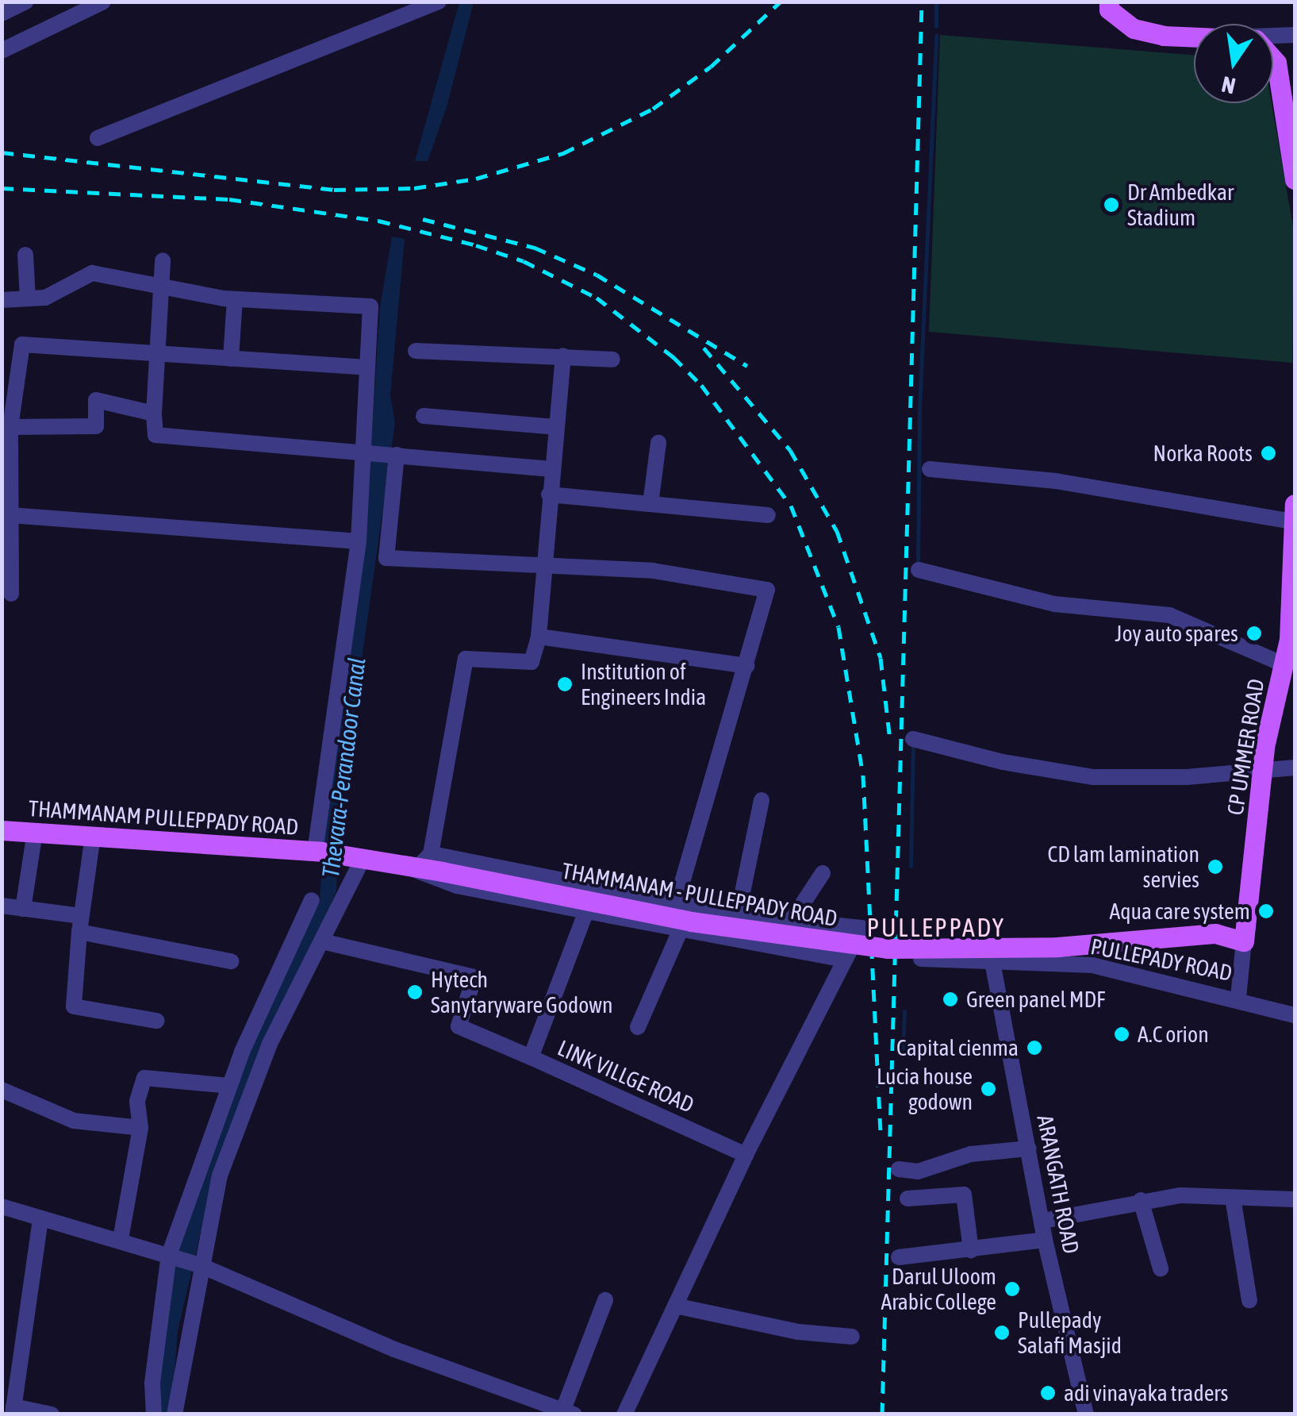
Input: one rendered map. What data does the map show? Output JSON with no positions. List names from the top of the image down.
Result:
{
  "streets": {
    "main road": ["CP UMMER ROAD", "THAMMANAM PULLEPPADY ROAD", "THAMMANAM - PULLEPPADY ROAD"],
    "street": ["PULLEPADY ROAD", "LINK VILLGE ROAD", "ARANGATH ROAD"]
  },
  "crossings": [
    ["CP UMMER ROAD", "PULLEPADY ROAD"],
    ["THAMMANAM PULLEPPADY ROAD", "THAMMANAM - PULLEPPADY ROAD"],
    ["PULLEPADY ROAD", "ARANGATH ROAD"]
  ],
  "districts": ["PULLEPPADY"],
  "water": ["Thevara-Perandoor Canal"],
  "places": [
    "Dr Ambedkar Stadium",
    "Norka Roots",
    "Joy auto spares",
    "Institution of Engineers India",
    "CD lam lamination servies",
    "Aqua care system",
    "Hytech Sanytaryware Godown",
    "Green panel MDF",
    "A.C orion",
    "Capital cienma",
    "Lucia house godown",
    "Darul Uloom Arabic College",
    "Pullepady Salafi Masjid",
    "adi vinayaka traders"
  ],
  "north": "bottom"
}
